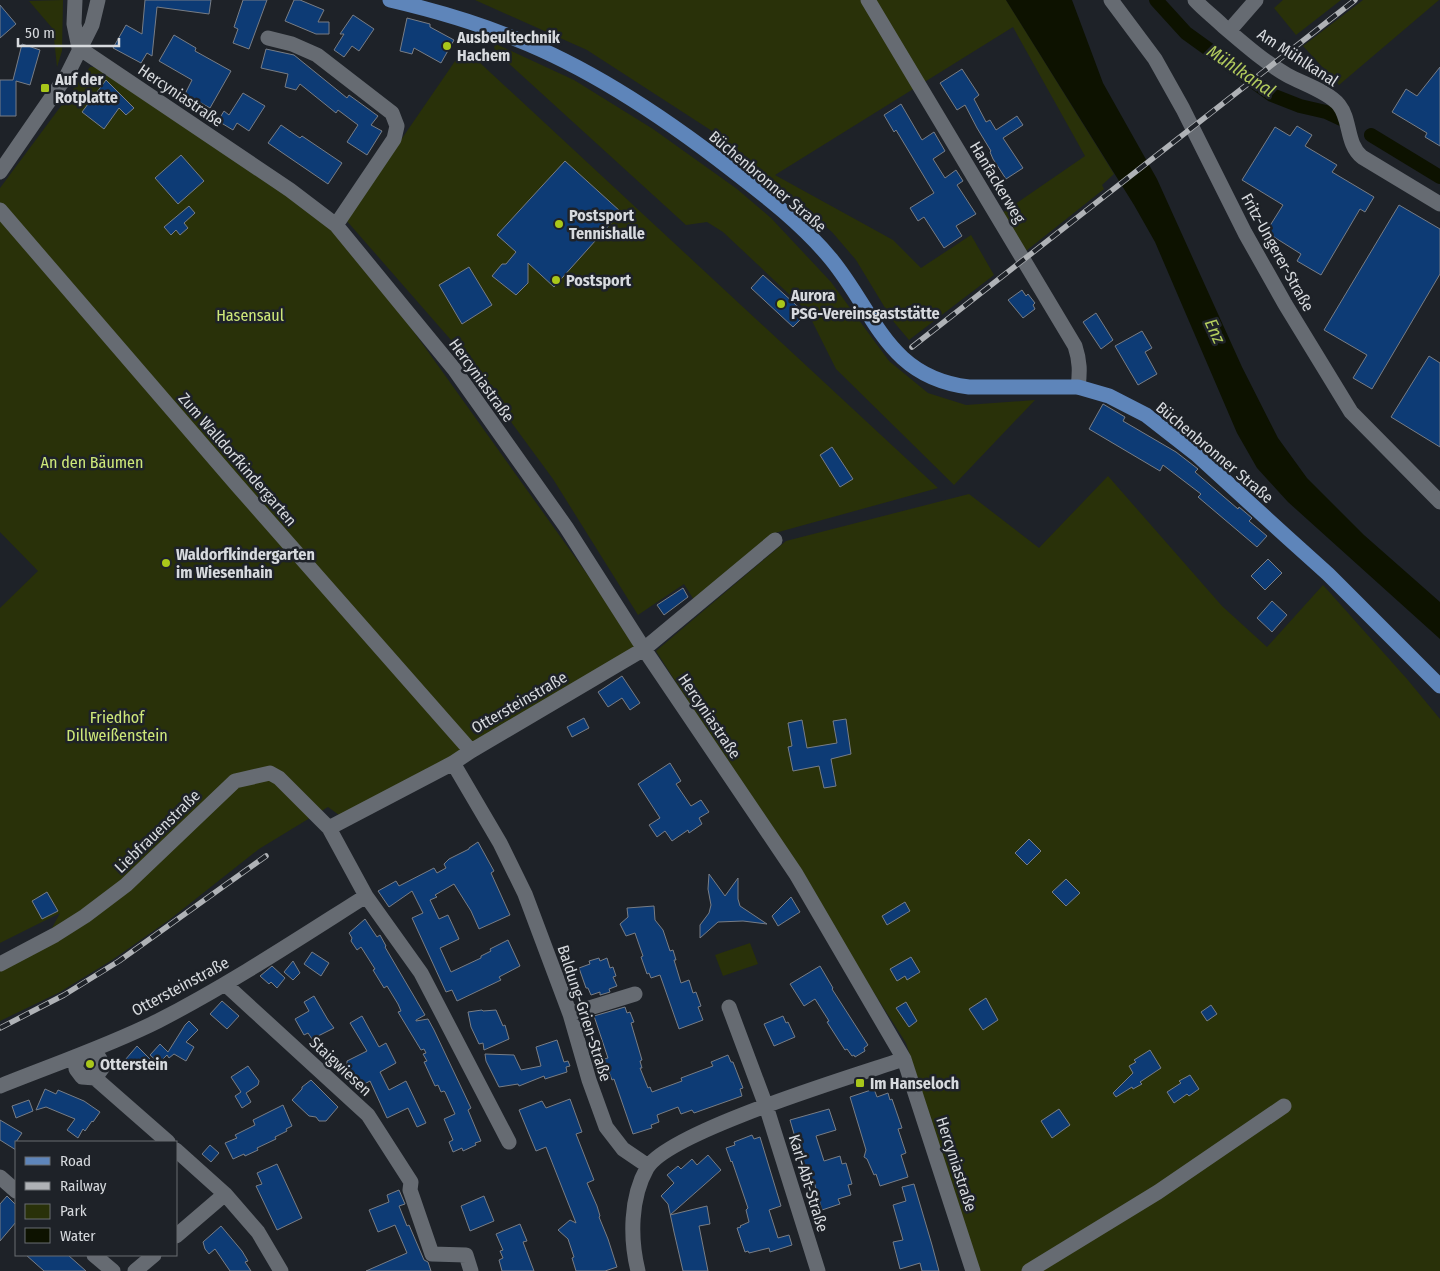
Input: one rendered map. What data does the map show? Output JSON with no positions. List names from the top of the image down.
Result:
{
  "streets": {
    "main road": ["Büchenbronner Straße"],
    "street": [
      "Am Mühlkanal",
      "Hercyniastraße",
      "Hanfackerweg",
      "Fritz-Ungerer-Straße",
      "Zum Walldorfkindergarten",
      "Ottersteinstraße",
      "Liebfrauenstraße",
      "Baldung-Grien-Straße",
      "Staigwiesen",
      "Karl-Abt-Straße"
    ]
  },
  "crossings": [
    ["Hercyniastraße", "Ottersteinstraße"],
    ["Büchenbronner Straße", "Hanfackerweg"],
    ["Zum Walldorfkindergarten", "Ottersteinstraße"],
    ["Ottersteinstraße", "Liebfrauenstraße"],
    ["Ottersteinstraße", "Baldung-Grien-Straße"],
    ["Ottersteinstraße", "Staigwiesen"]
  ],
  "water": ["Mühlkanal", "Enz"],
  "parks": ["Hasensaul", "An den Bäumen", "Friedhof Dillweißenstein"],
  "places": {
    "other": [
      "Ausbeultechnik Hachem",
      "Postsport Tennishalle",
      "Postsport",
      "Aurora PSG-Vereinsgaststätte",
      "Waldorfkindergarten im Wiesenhain",
      "Otterstein"
    ],
    "transit": ["Auf der Rotplatte", "Im Hanseloch"]
  },
  "legend": [
    "Road",
    "Railway",
    "Park",
    "Water"
  ],
  "scale_bar": "50 m"
}
